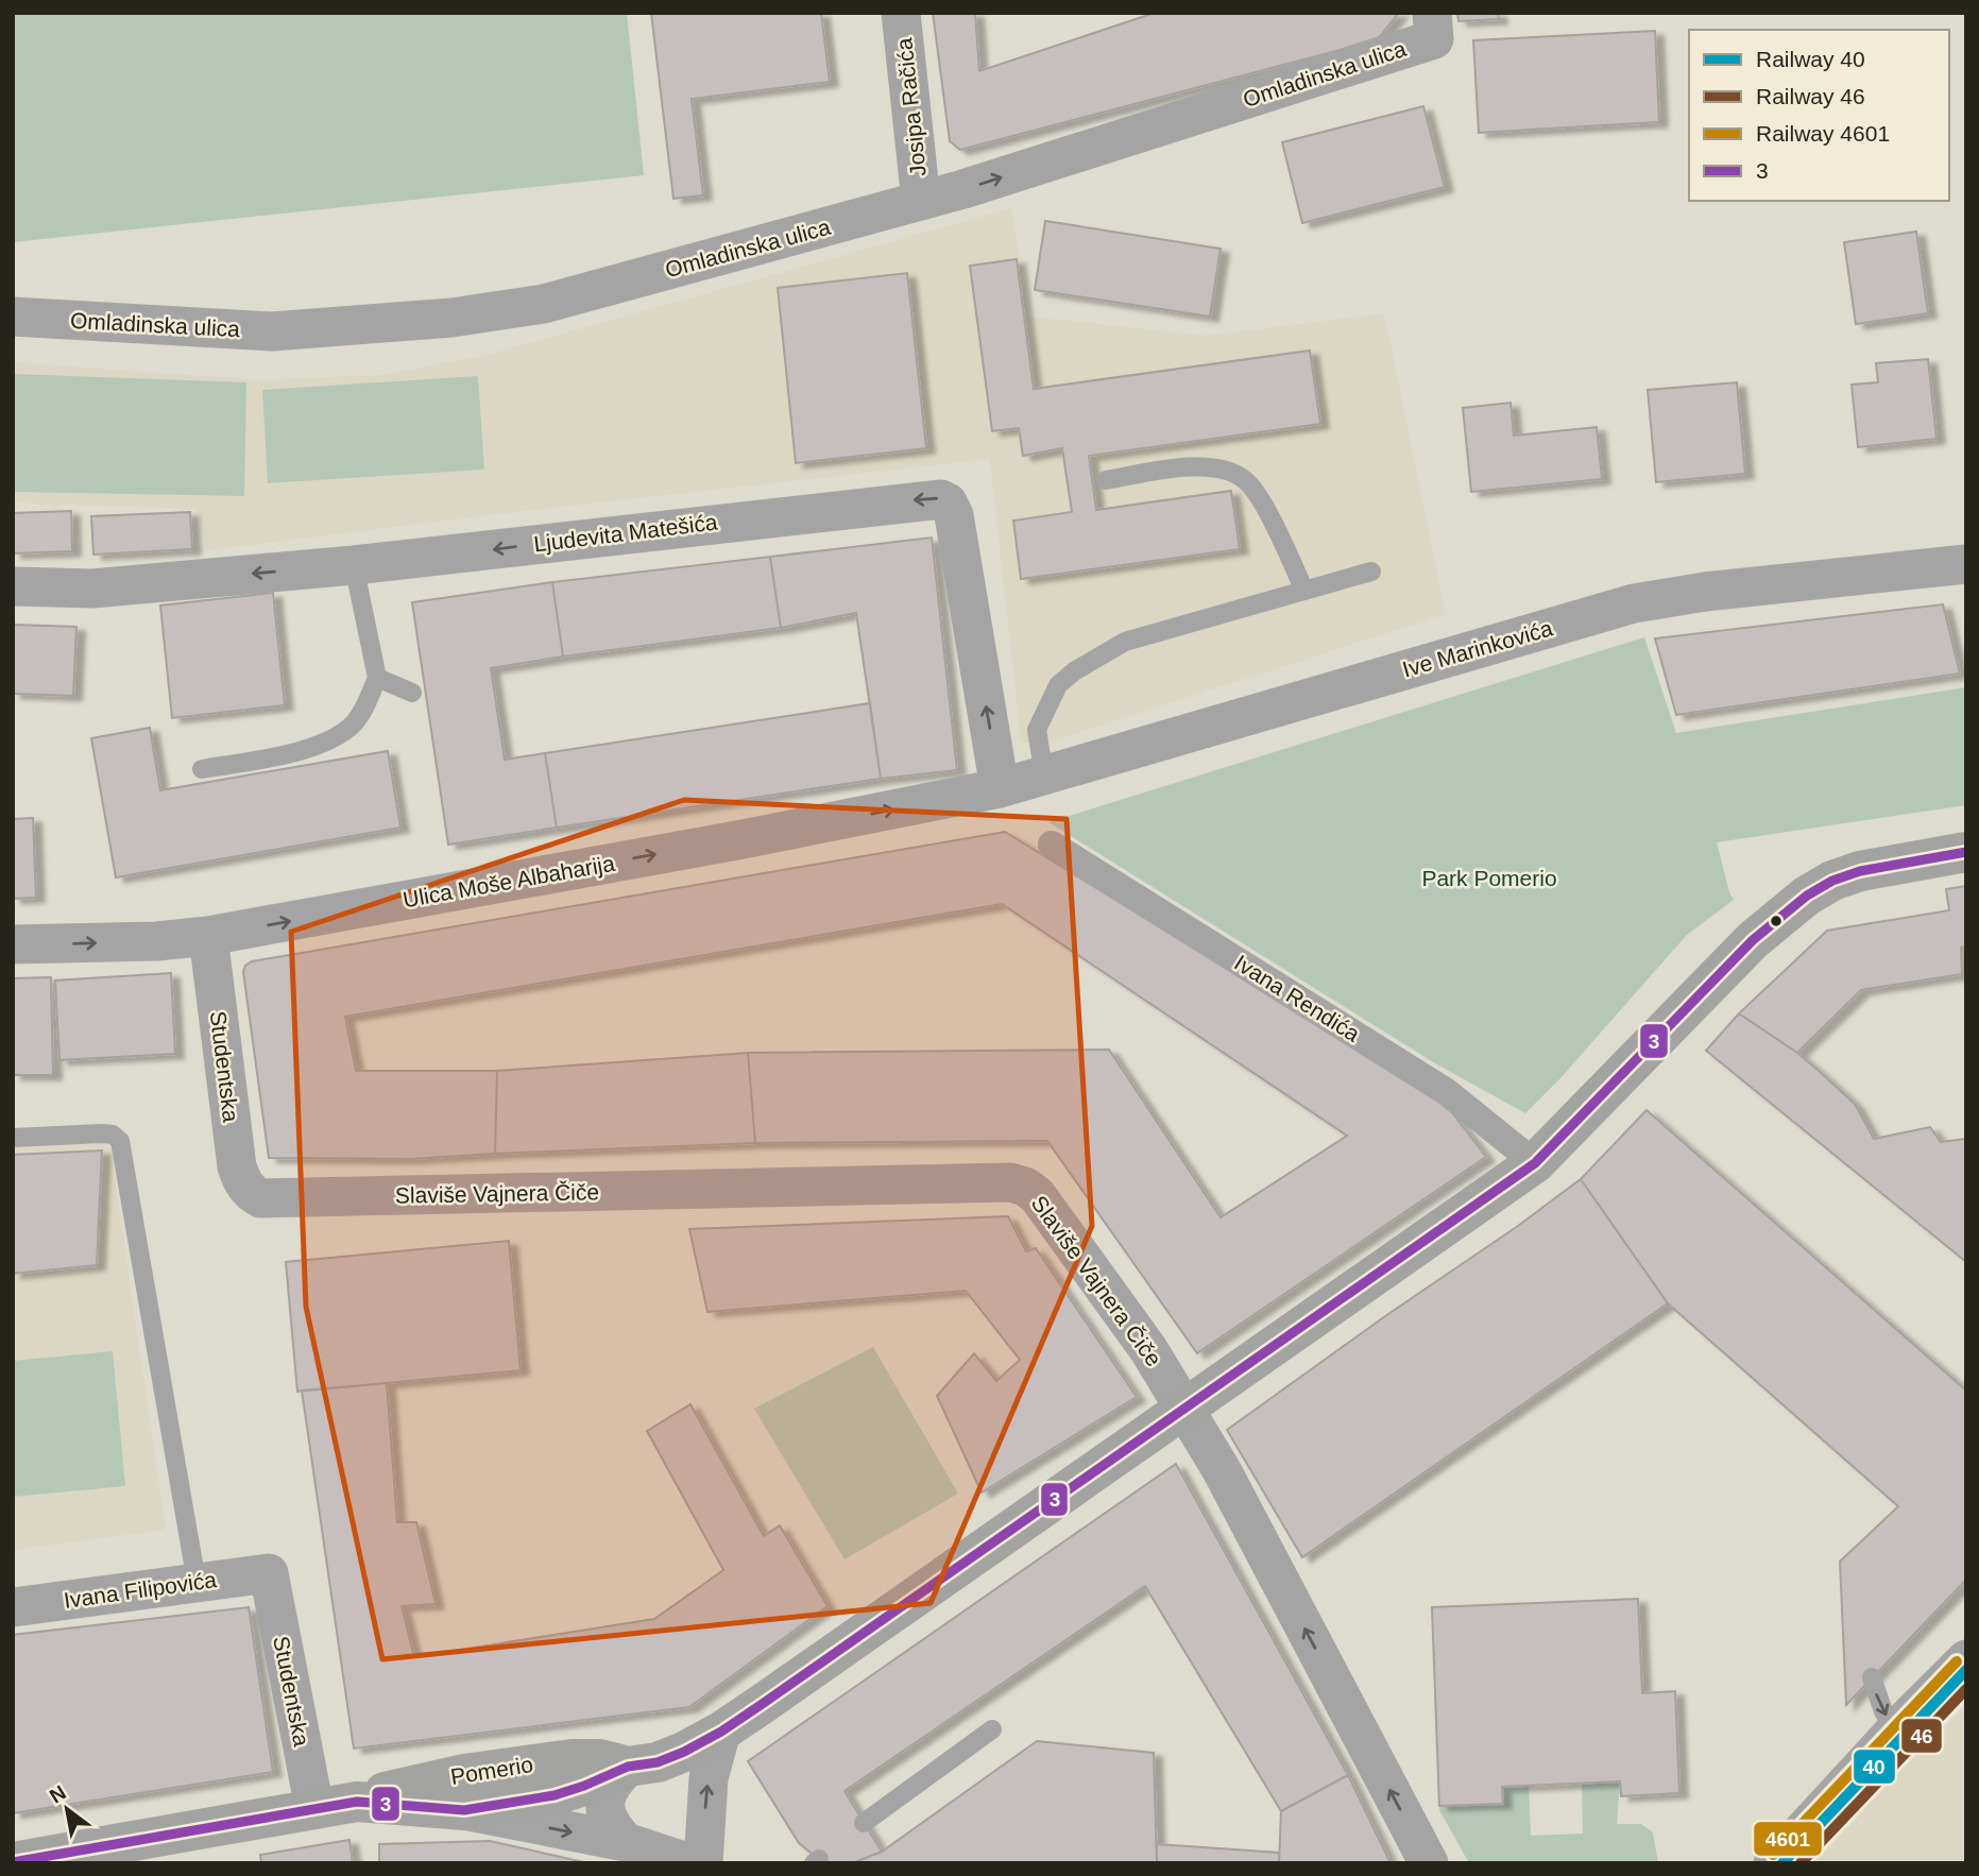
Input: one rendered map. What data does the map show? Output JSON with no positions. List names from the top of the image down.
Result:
{
  "streets": {
    "main road": ["Pomerio"],
    "street": [
      "Omladinska ulica",
      "Josipa Račića",
      "Ljudevita Matešića",
      "Ive Marinkovića",
      "Ulica Moše Albaharija",
      "Ivana Rendića",
      "Studentska",
      "Slaviše Vajnera Čiče",
      "Ivana Filipovića"
    ]
  },
  "crossings": [
    ["Omladinska ulica", "Josipa Račića"],
    ["Ljudevita Matešića", "Ive Marinkovića"],
    ["Ljudevita Matešića", "Ulica Moše Albaharija"],
    ["Ive Marinkovića", "Ulica Moše Albaharija"],
    ["Ulica Moše Albaharija", "Studentska"],
    ["Ivana Rendića", "Pomerio"],
    ["Studentska", "Slaviše Vajnera Čiče"],
    ["Studentska", "Ivana Filipovića"],
    ["Slaviše Vajnera Čiče", "Pomerio"]
  ],
  "one_way": ["Omladinska ulica", "Ljudevita Matešića", "Ulica Moše Albaharija"],
  "parks": ["Park Pomerio"],
  "lines": [
    "transit line 3",
    "rail line 4601",
    "rail line 40",
    "rail line 46"
  ],
  "legend": [
    "Railway 40",
    "Railway 46",
    "Railway 4601",
    "3"
  ],
  "north": "top left"
}
